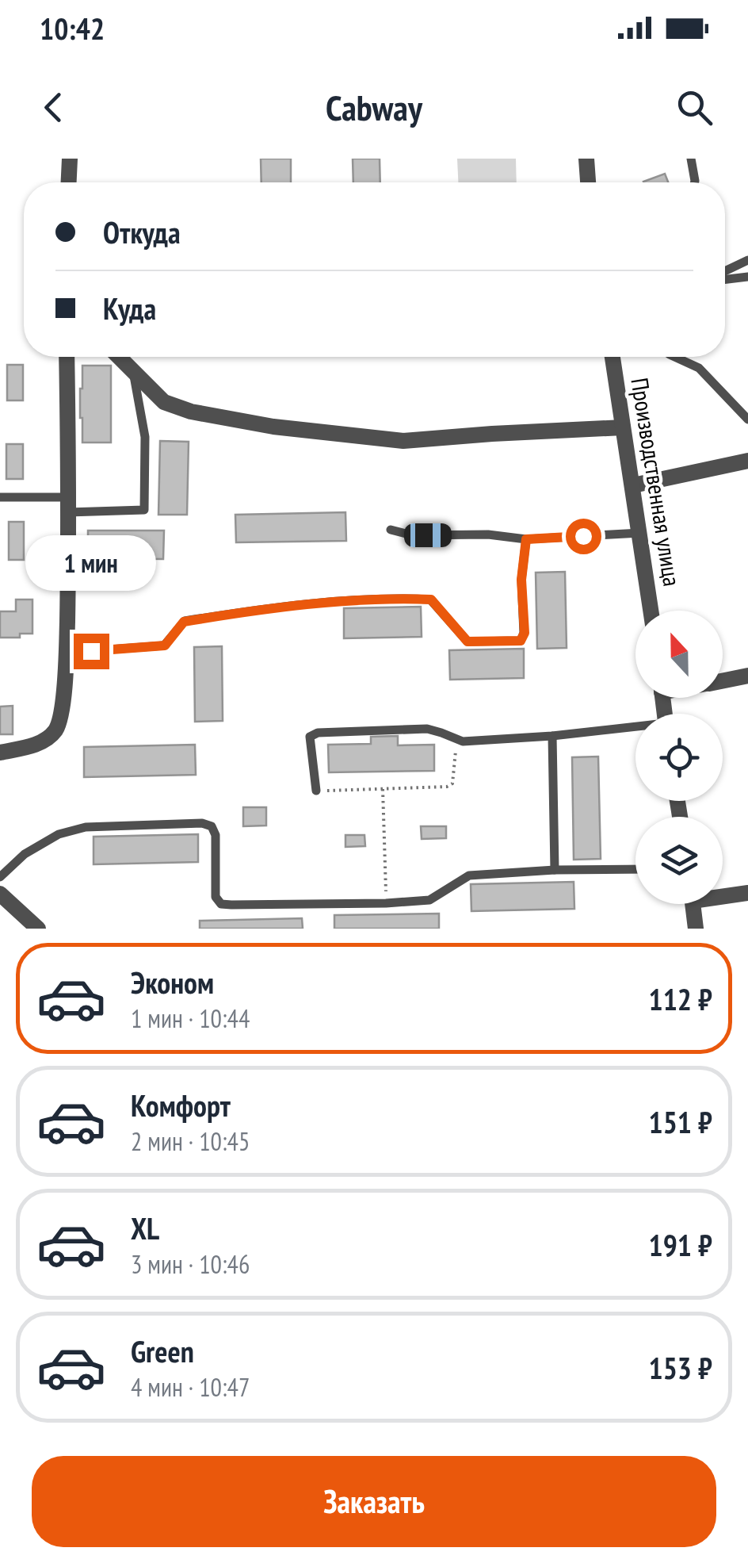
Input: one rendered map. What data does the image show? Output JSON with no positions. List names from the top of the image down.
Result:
{
  "streets": {
    "street": ["Производственная улица"]
  },
  "north": "top",
  "page": {
    "status": "10:42",
    "header": "Cabway",
    "banner": ["Откуда", "Куда"],
    "bubble": "1 мин",
    "list": [
      {
        "name": "Эконом",
        "note": "1 мин · 10:44",
        "value": "112 ₽"
      },
      {
        "name": "Комфорт",
        "note": "2 мин · 10:45",
        "value": "151 ₽"
      },
      {
        "name": "XL",
        "note": "3 мин · 10:46",
        "value": "191 ₽"
      },
      {
        "name": "Green",
        "note": "4 мин · 10:47",
        "value": "153 ₽"
      }
    ],
    "buttons": "Заказать"
  }
}
